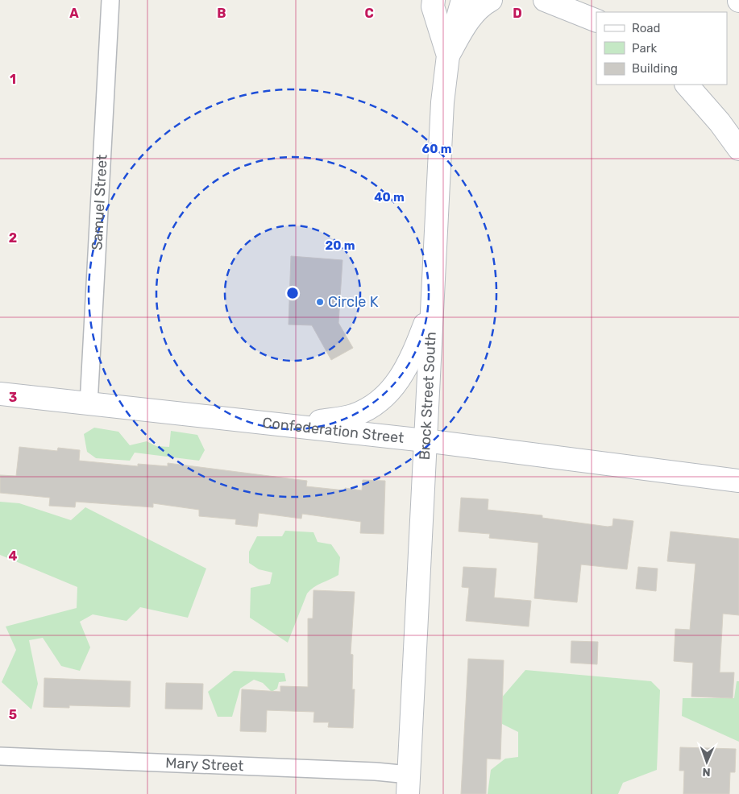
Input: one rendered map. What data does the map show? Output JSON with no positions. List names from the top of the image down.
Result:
{
  "streets": {
    "main road": ["Brock Street South", "Confederation Street"],
    "street": ["Samuel Street", "Mary Street"]
  },
  "crossings": [
    ["Samuel Street", "Confederation Street"],
    ["Brock Street South", "Confederation Street"],
    ["Brock Street South", "Mary Street"]
  ],
  "places": ["Circle K"],
  "legend": ["Road", "Park", "Building"],
  "north": "bottom",
  "grid": {
    "columns": [
      "A",
      "B",
      "C",
      "D"
    ],
    "rows": [
      "1",
      "2",
      "3",
      "4",
      "5"
    ]
  },
  "rings": ["60 m", "40 m", "20 m"]
}
